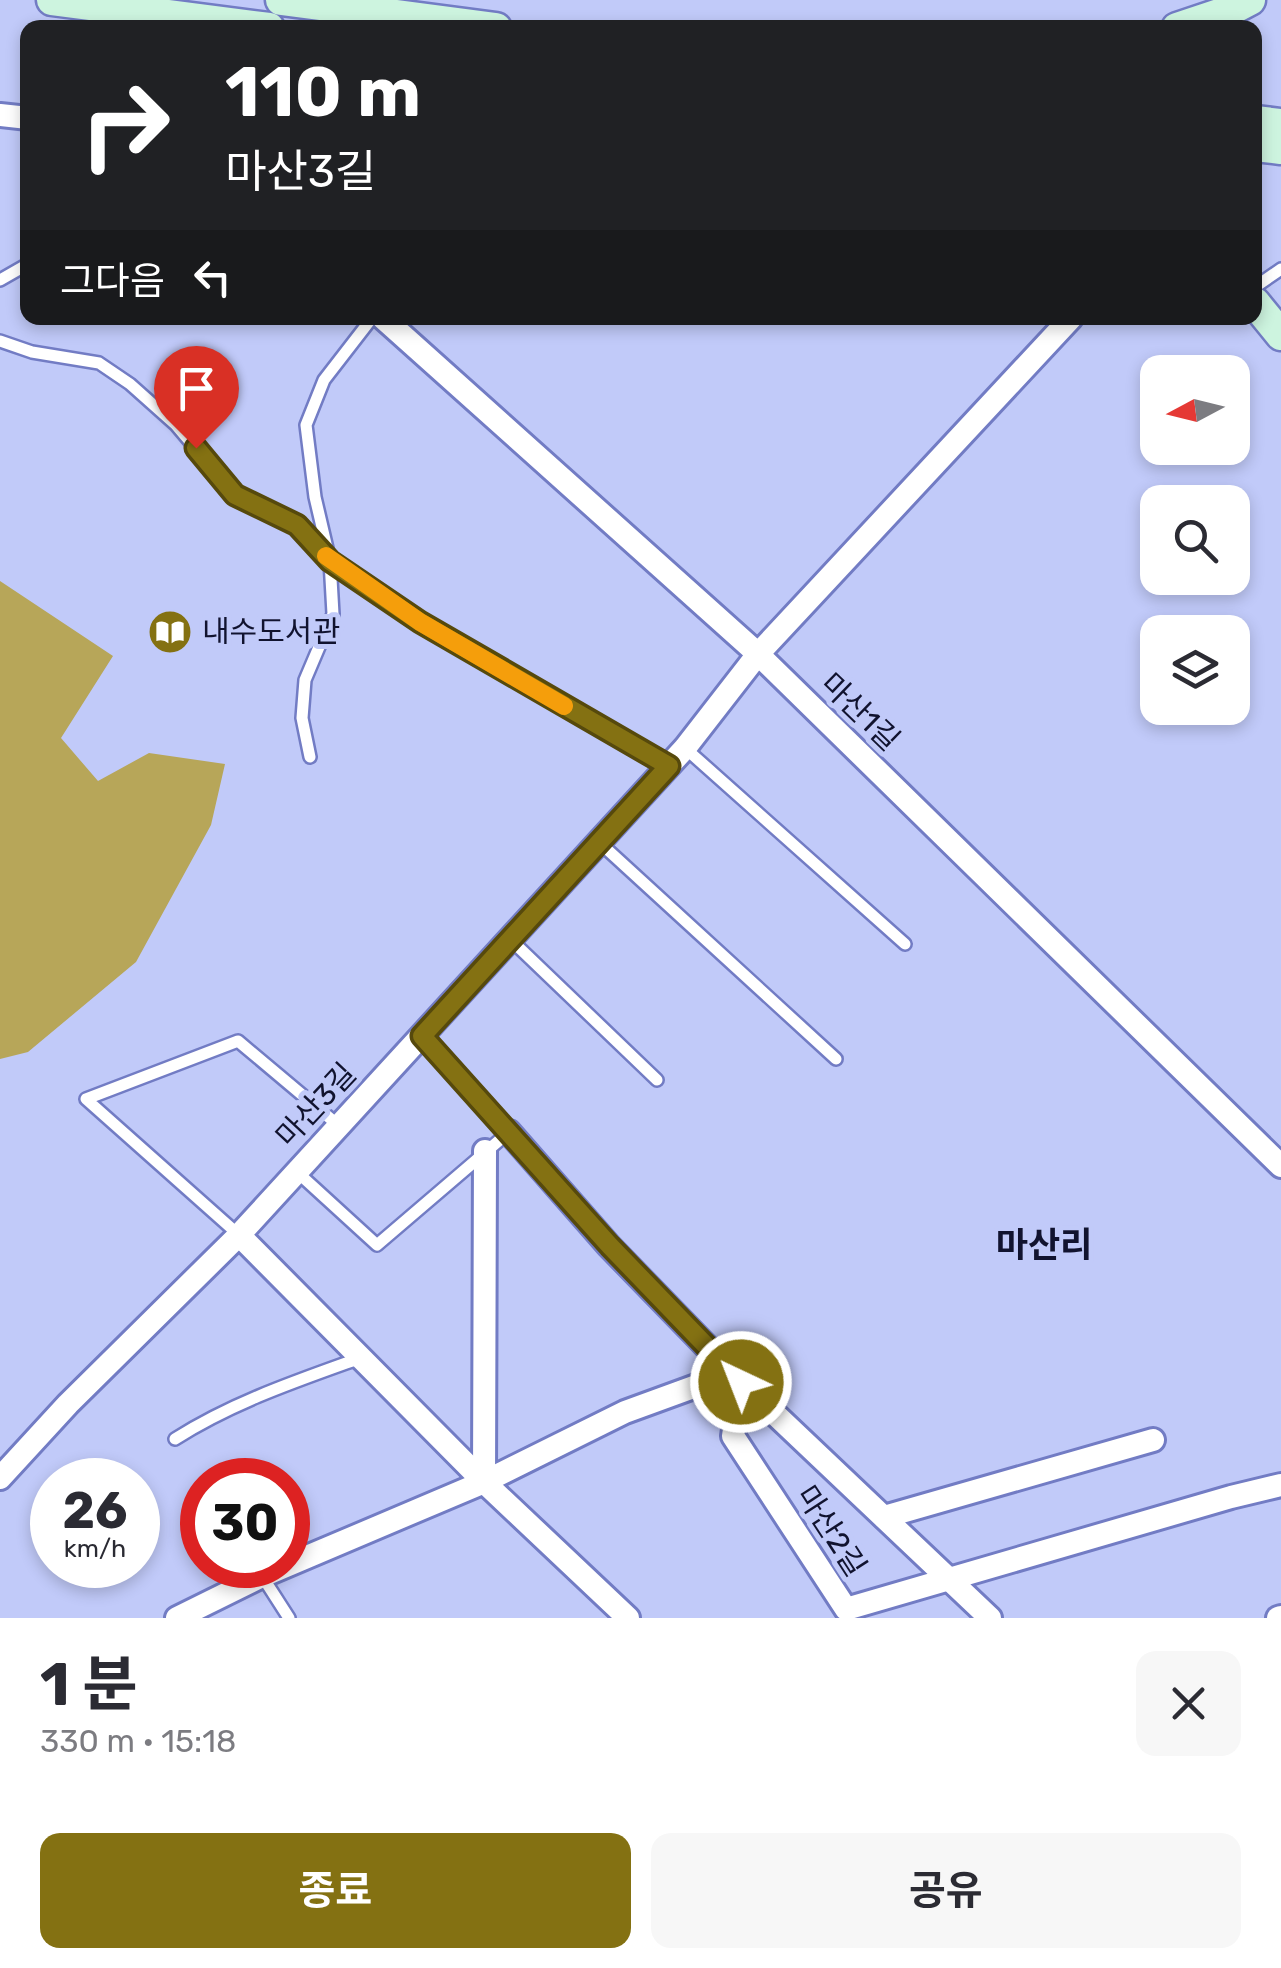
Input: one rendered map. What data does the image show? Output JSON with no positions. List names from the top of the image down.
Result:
{
  "streets": {
    "street": ["마산1길", "마산3길", "마산2길"]
  },
  "crossings": [
    ["마산1길", "마산3길"]
  ],
  "districts": ["마산리"],
  "places": {
    "library": ["내수도서관"]
  },
  "north": "left",
  "page": {
    "turn": ["110 m", "마산3길"],
    "then": "그다음",
    "speed": "26 km/h",
    "limit": "30",
    "heading": ["1 분", "330 m · 15:18"],
    "buttons": ["종료", "공유"]
  }
}
